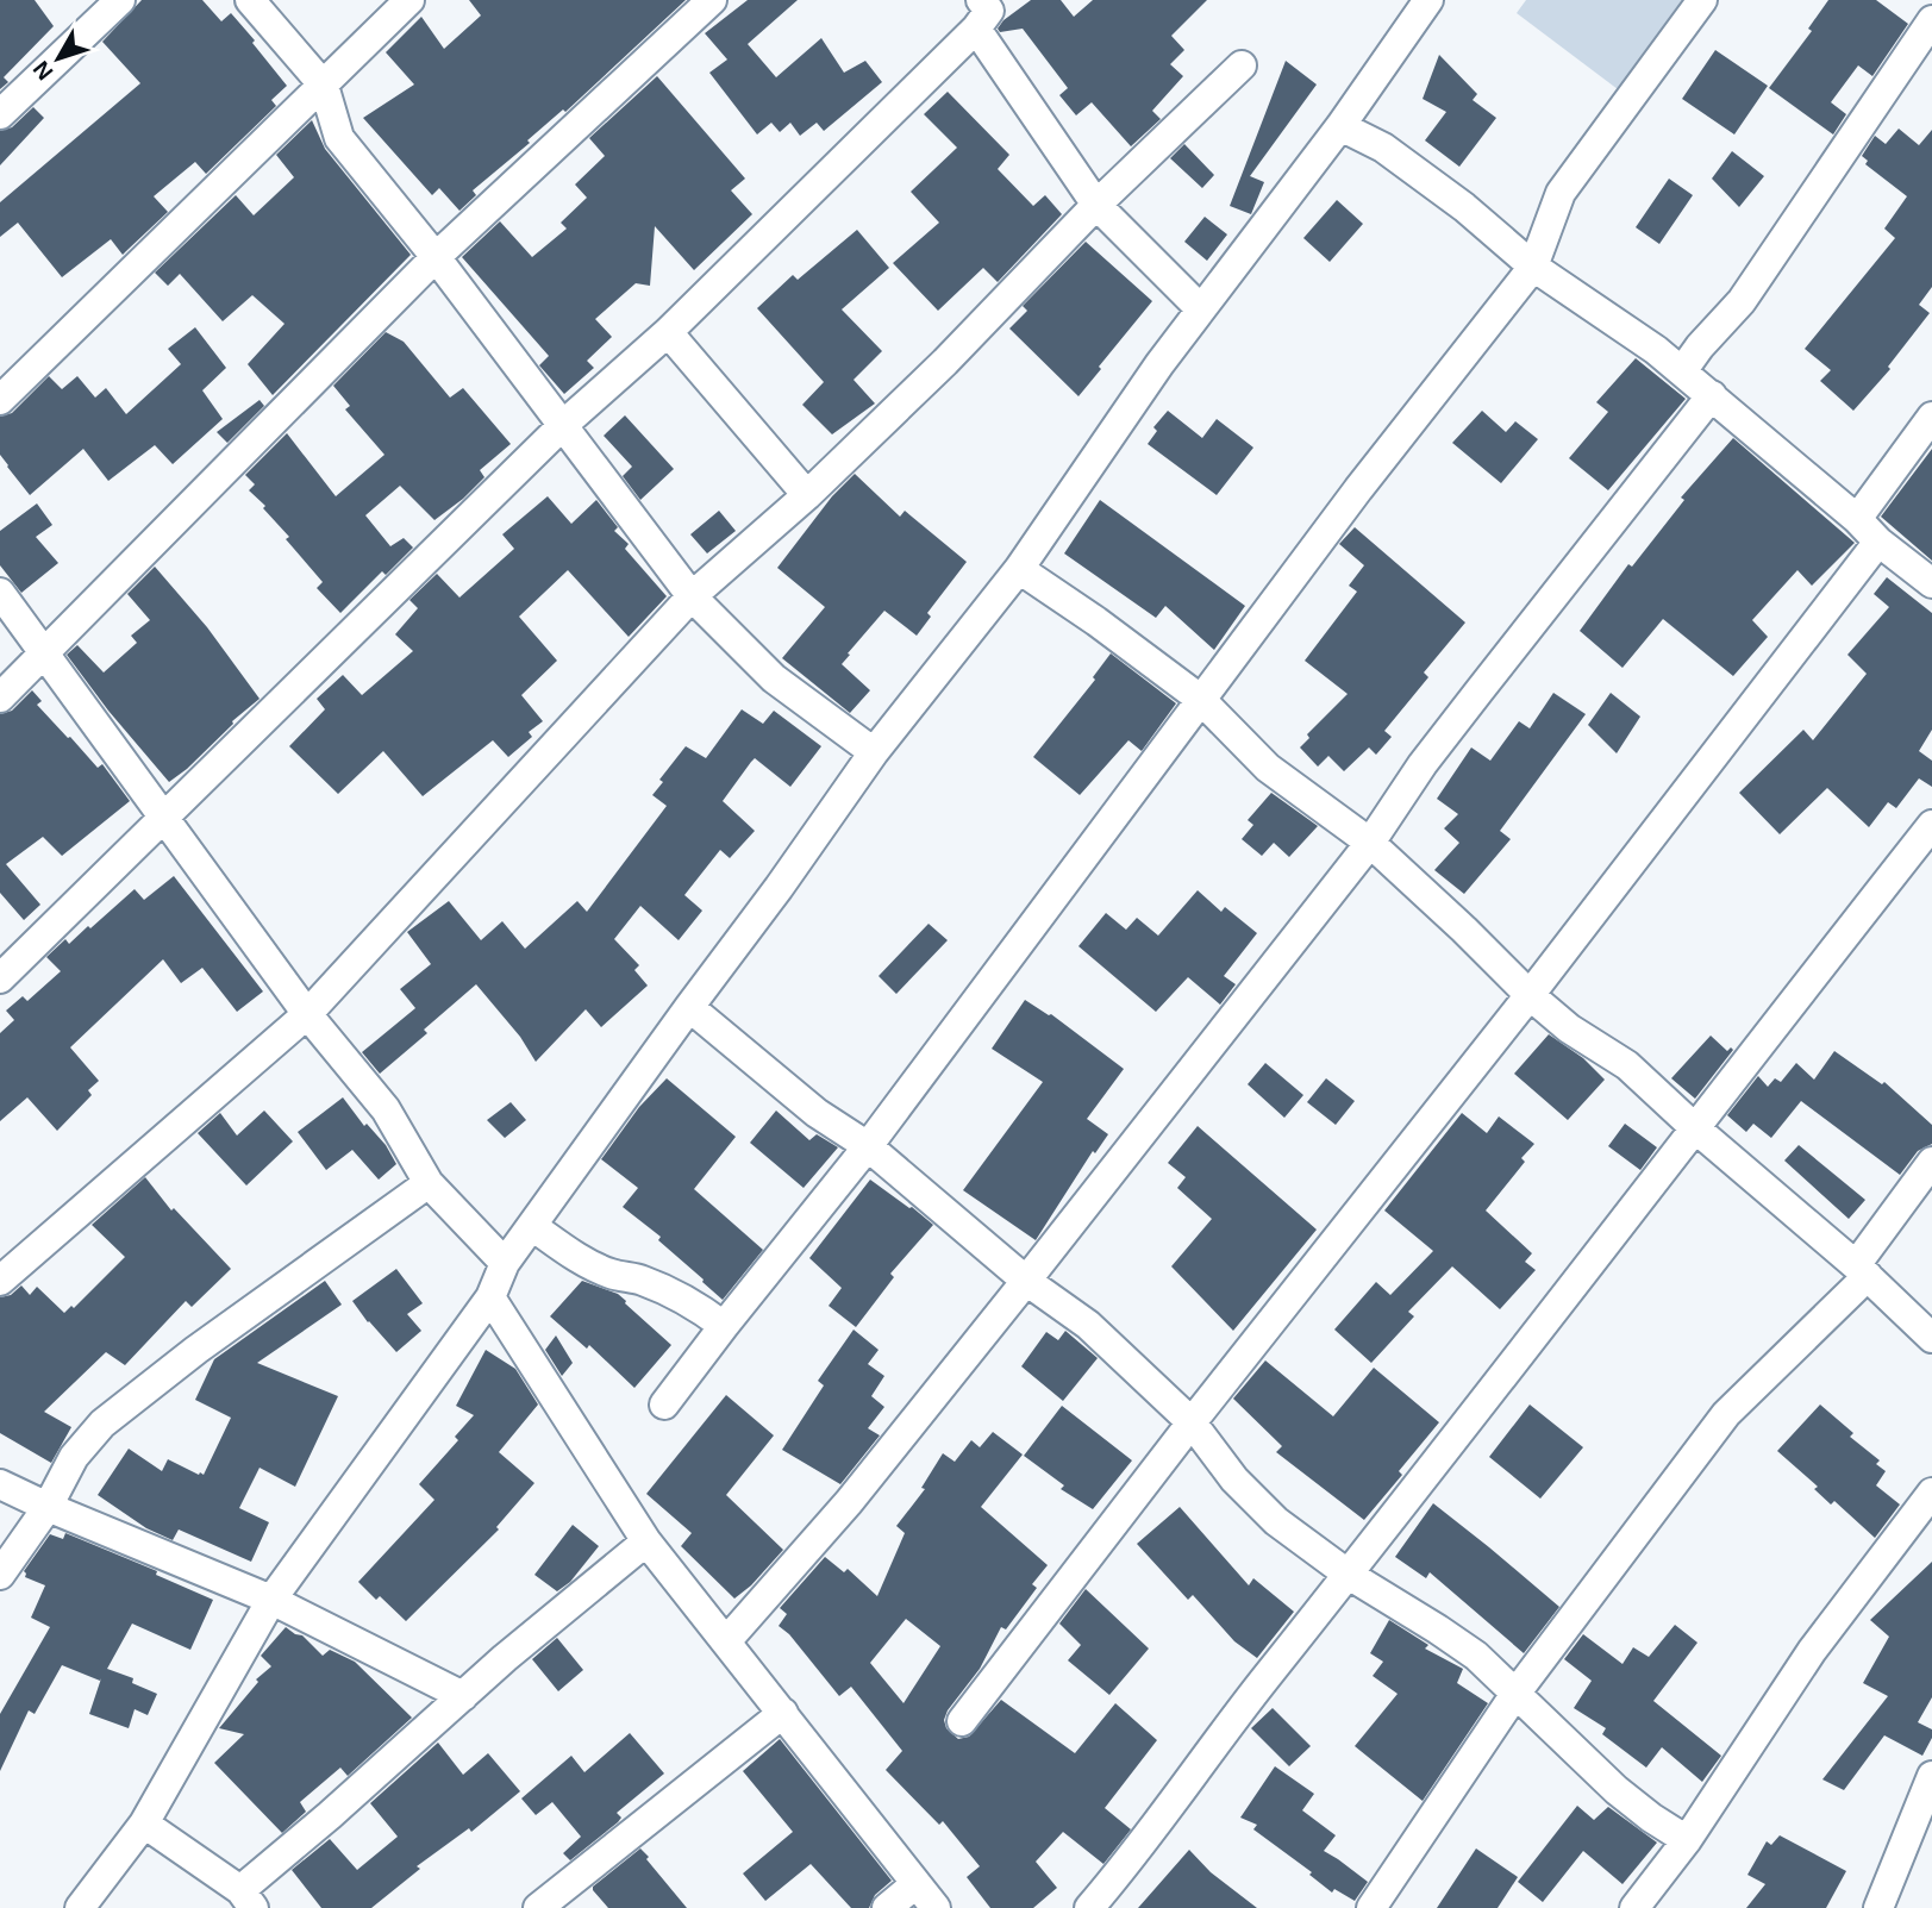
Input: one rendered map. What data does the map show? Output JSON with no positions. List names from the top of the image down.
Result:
{
  "north": "bottom left"
}
